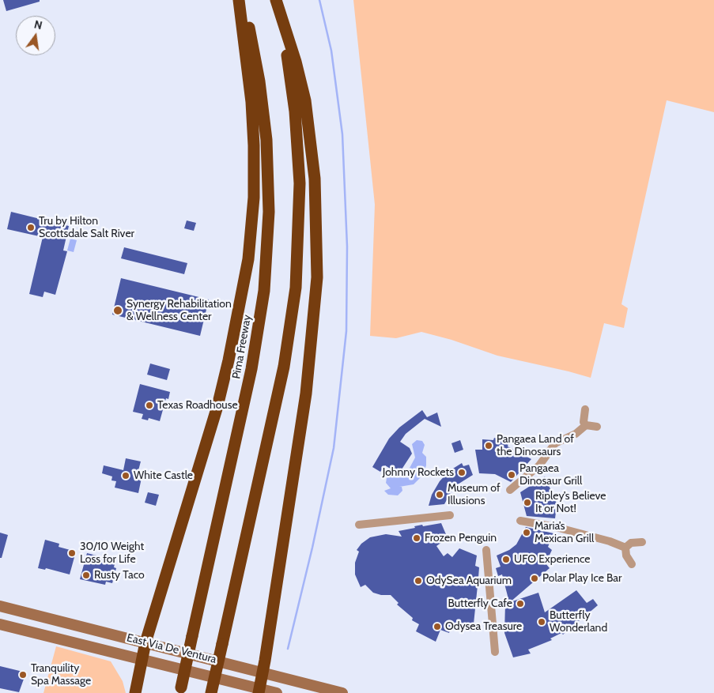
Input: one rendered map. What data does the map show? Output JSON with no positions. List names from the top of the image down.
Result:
{
  "streets": {
    "highway": ["Pima Freeway"],
    "main road": ["East Via De Ventura"]
  },
  "places": [
    "Tru by Hilton Scottsdale Salt River",
    "Synergy Rehabilitation & Wellness Center",
    "Texas Roadhouse",
    "Pangaea Land of the Dinosaurs",
    "Johnny Rockets",
    "Pangaea Dinosaur Grill",
    "White Castle",
    "Museum of Illusions",
    "Ripley’s Believe It or Not!",
    "Maria’s Mexican Grill",
    "Frozen Penguin",
    "30/10 Weight Loss for Life",
    "UFO Experience",
    "Rusty Taco",
    "Polar Play Ice Bar",
    "OdySea Aquarium",
    "Butterfly Cafe",
    "Butterfly Wonderland",
    "Odysea Treasure",
    "Tranquility Spa Massage"
  ],
  "north": "top"
}
